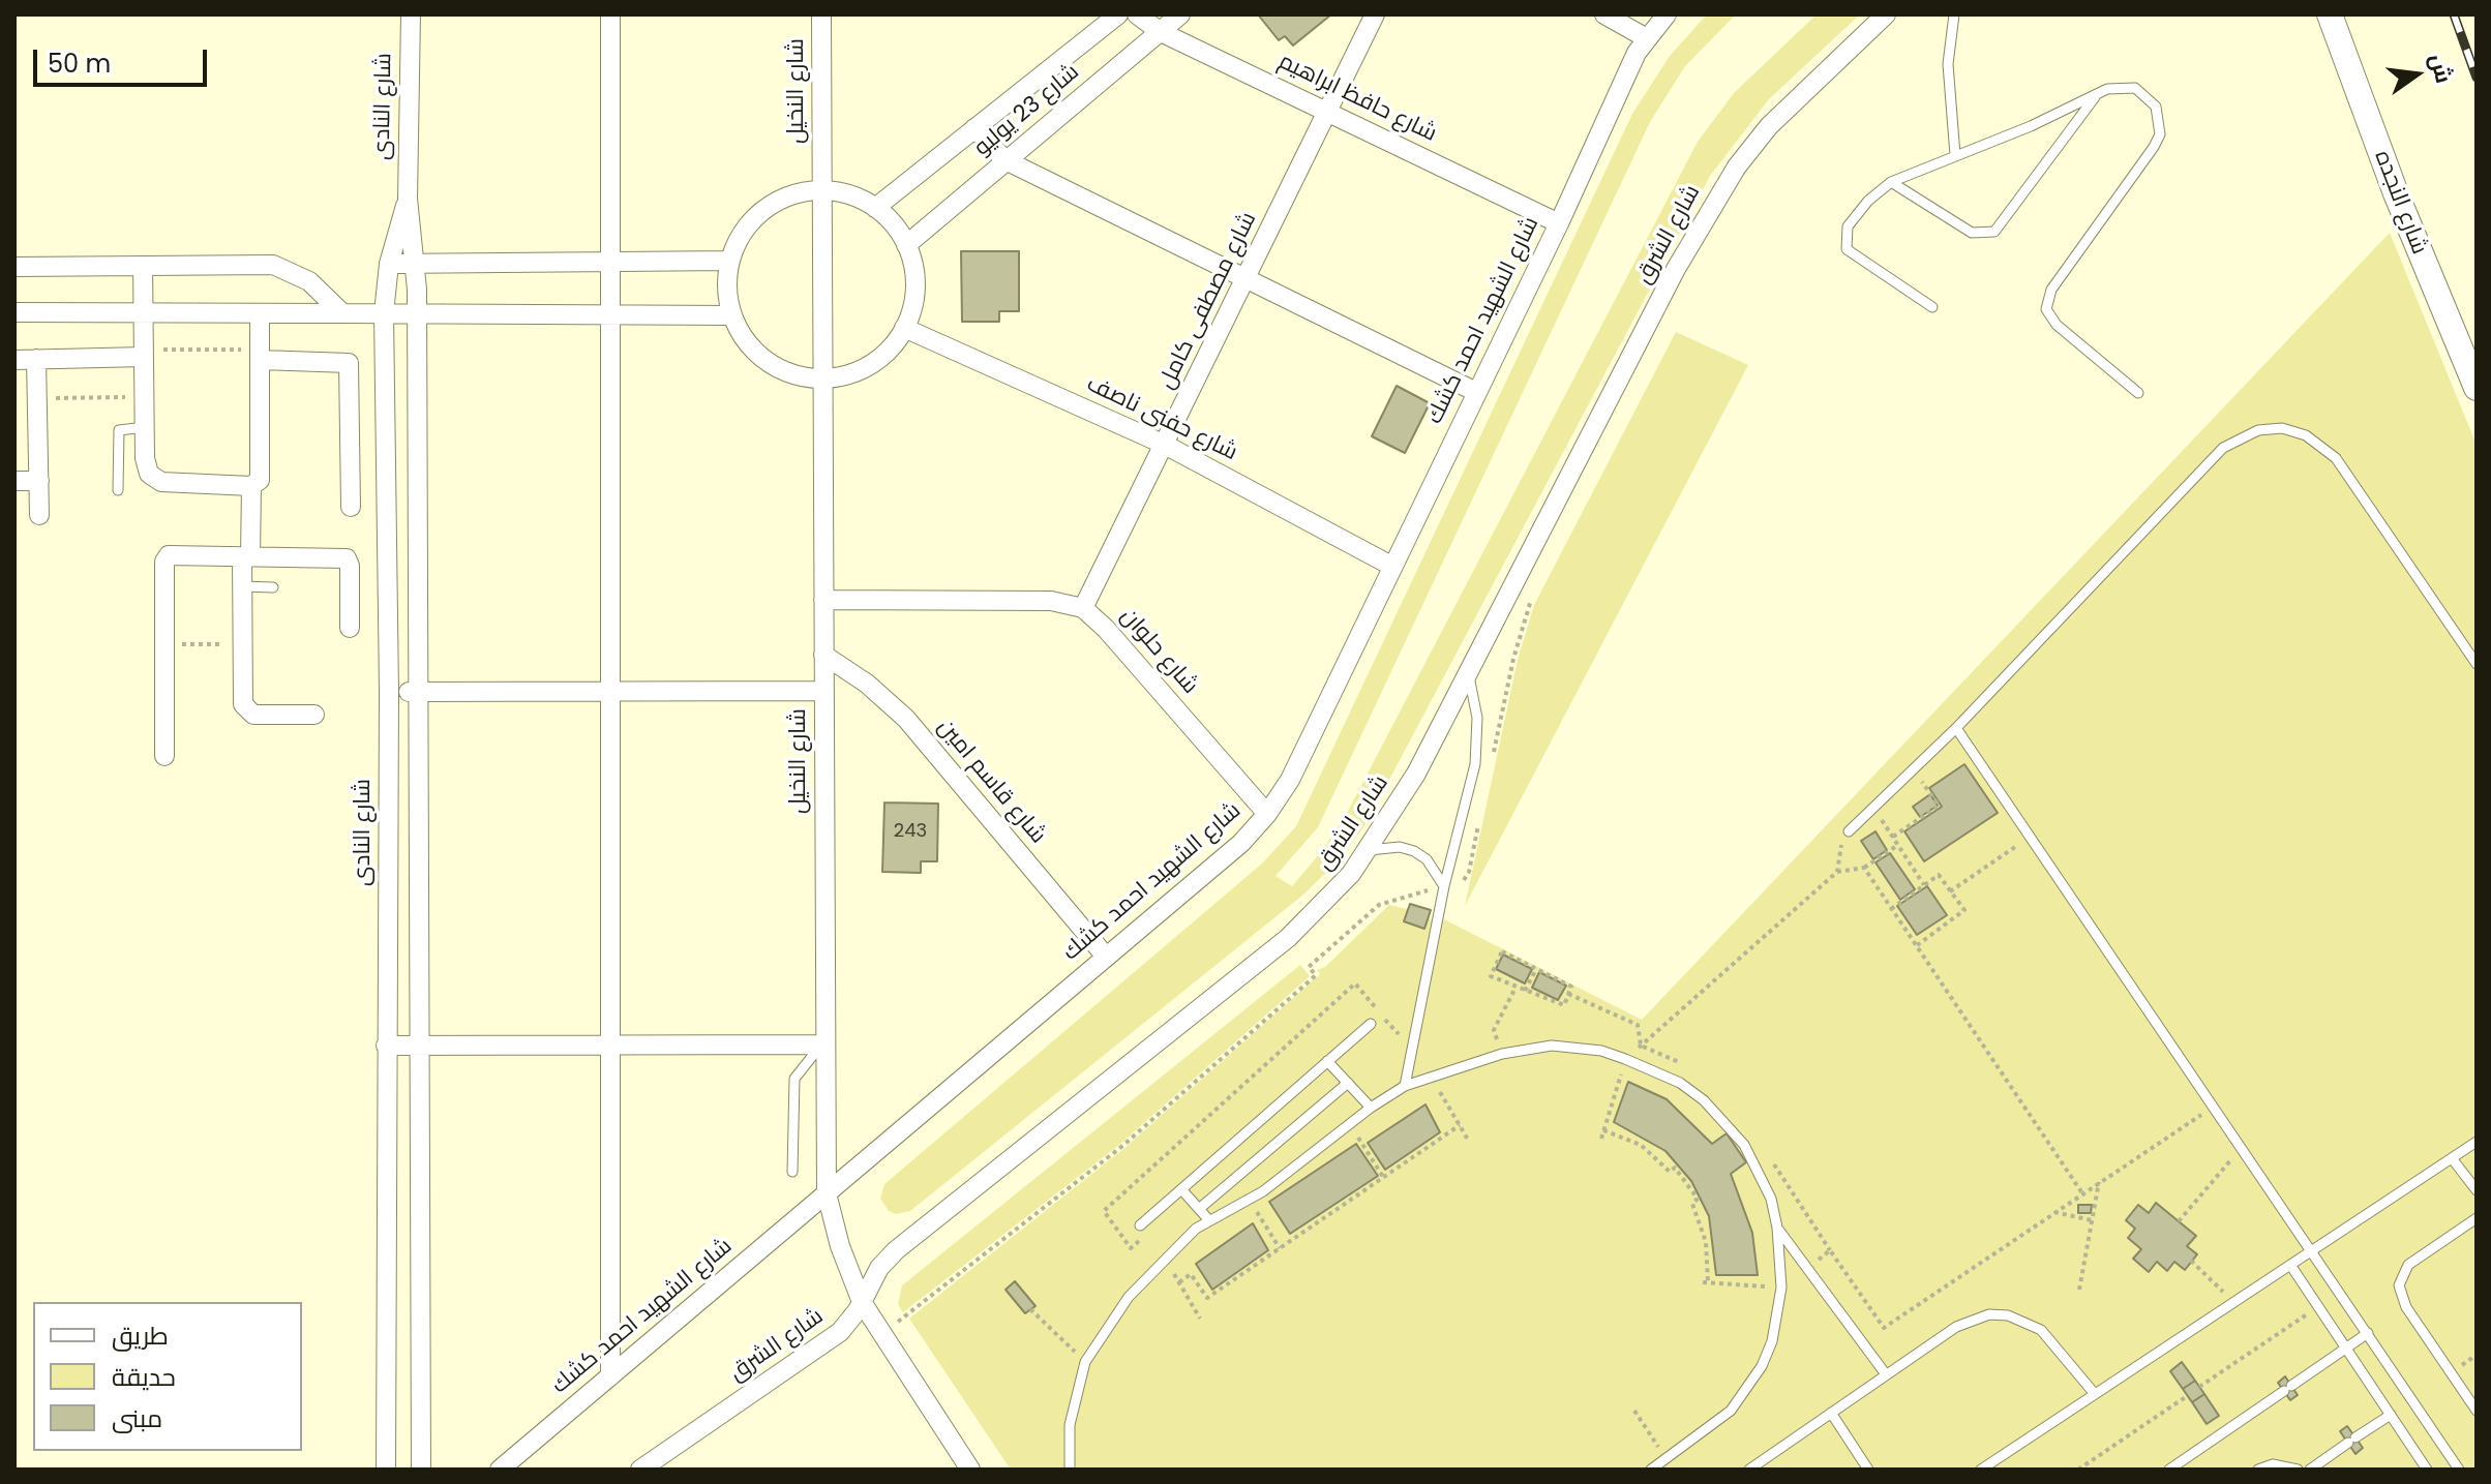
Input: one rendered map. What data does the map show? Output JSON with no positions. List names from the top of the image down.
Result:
{
  "streets": {
    "street": [
      "شارع النخيل",
      "شارع حافظ ابراهيم",
      "شارع النادى",
      "شارع 23 يوليو",
      "شارع النجده",
      "شارع الشرق",
      "شارع مصطفى كامل",
      "شارع الشهيد احمد كشك",
      "شارع حفنى ناصف",
      "شارع حلوان",
      "شارع قاسم امين"
    ]
  },
  "crossings": [
    ["شارع النخيل", "شارع الشرق"],
    ["شارع النخيل", "شارع الشهيد احمد كشك"],
    ["شارع النخيل", "شارع حلوان"],
    ["شارع النخيل", "شارع قاسم امين"],
    ["شارع حافظ ابراهيم", "شارع 23 يوليو"],
    ["شارع حافظ ابراهيم", "شارع مصطفى كامل"],
    ["شارع حافظ ابراهيم", "شارع الشهيد احمد كشك"],
    ["شارع مصطفى كامل", "شارع حفنى ناصف"],
    ["شارع مصطفى كامل", "شارع حلوان"],
    ["شارع الشهيد احمد كشك", "شارع حفنى ناصف"],
    ["شارع الشهيد احمد كشك", "شارع حلوان"],
    ["شارع الشهيد احمد كشك", "شارع قاسم امين"]
  ],
  "house_numbers": ["243"],
  "legend": ["طريق", "حديقة", "مبنى"],
  "scale_bar": "50 m",
  "north": "right"
}
